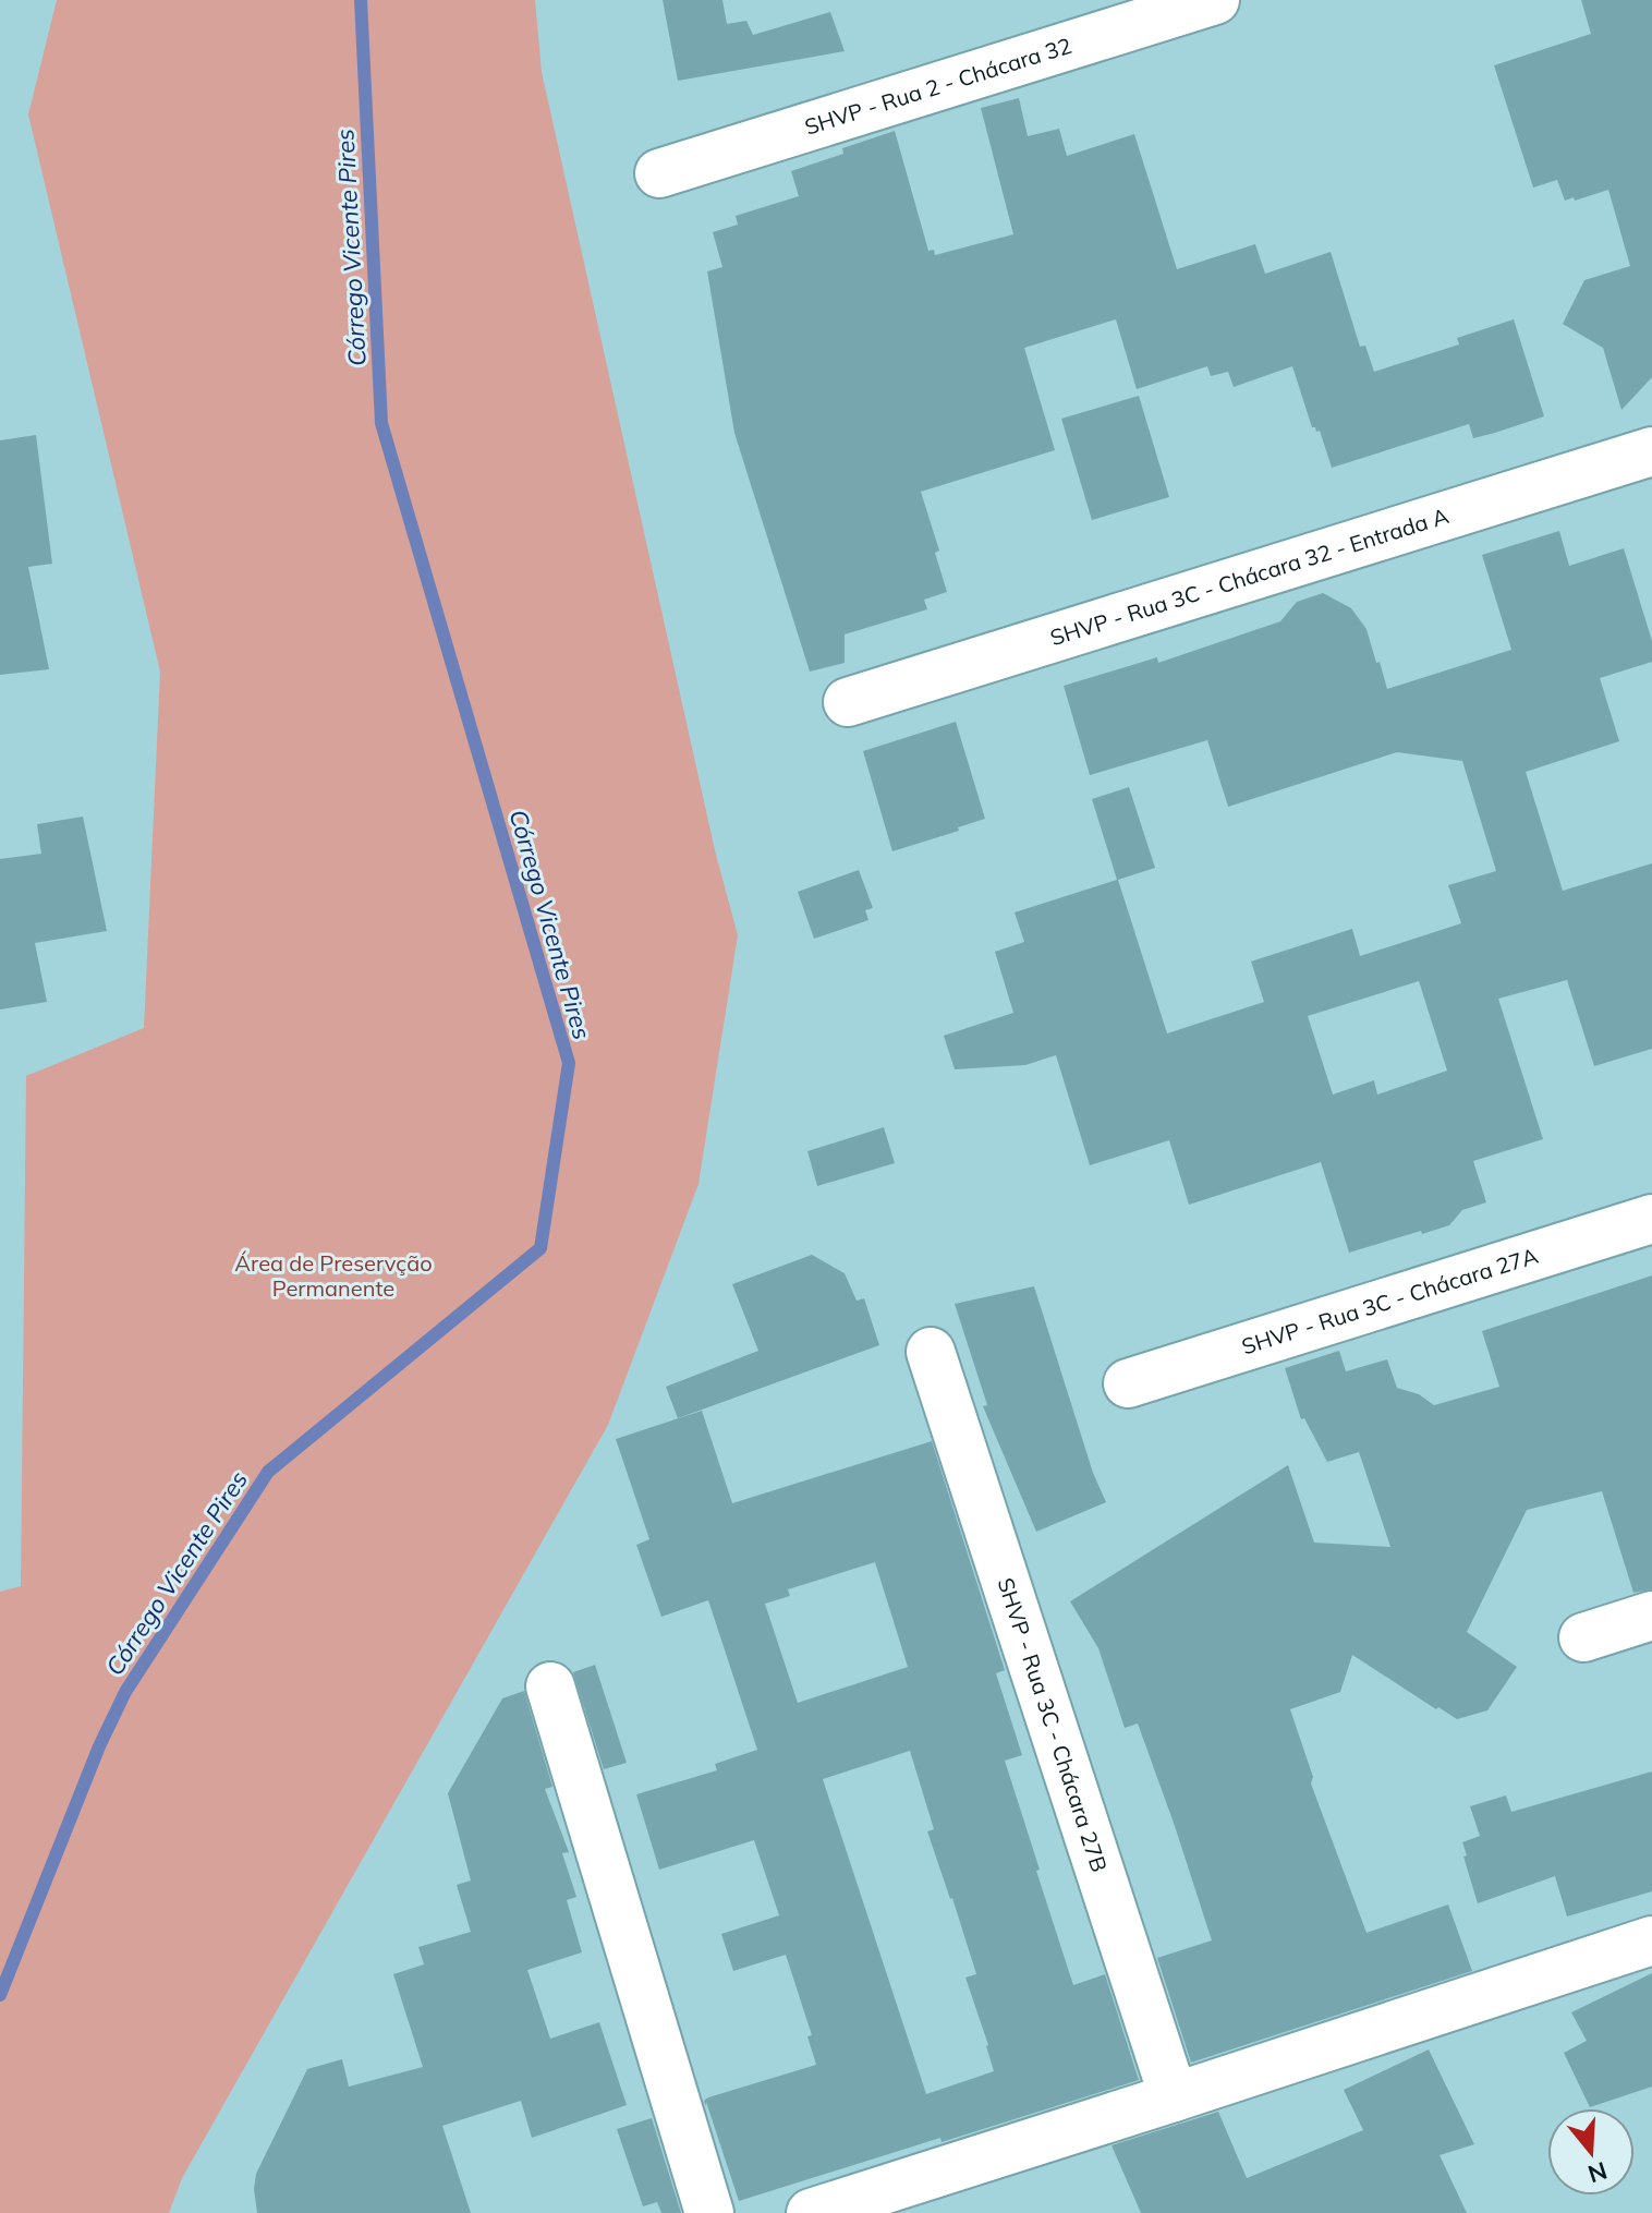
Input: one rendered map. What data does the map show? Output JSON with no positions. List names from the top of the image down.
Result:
{
  "streets": {
    "street": [
      "SHVP - Rua 2 - Chácara 32",
      "SHVP - Rua 3C - Chácara 32 - Entrada A",
      "SHVP - Rua 3C - Chácara 27A",
      "SHVP - Rua 3C - Chácara 27B"
    ]
  },
  "water": ["Córrego Vicente Pires"],
  "parks": ["Área de Preservção Permanente"],
  "north": "bottom"
}
